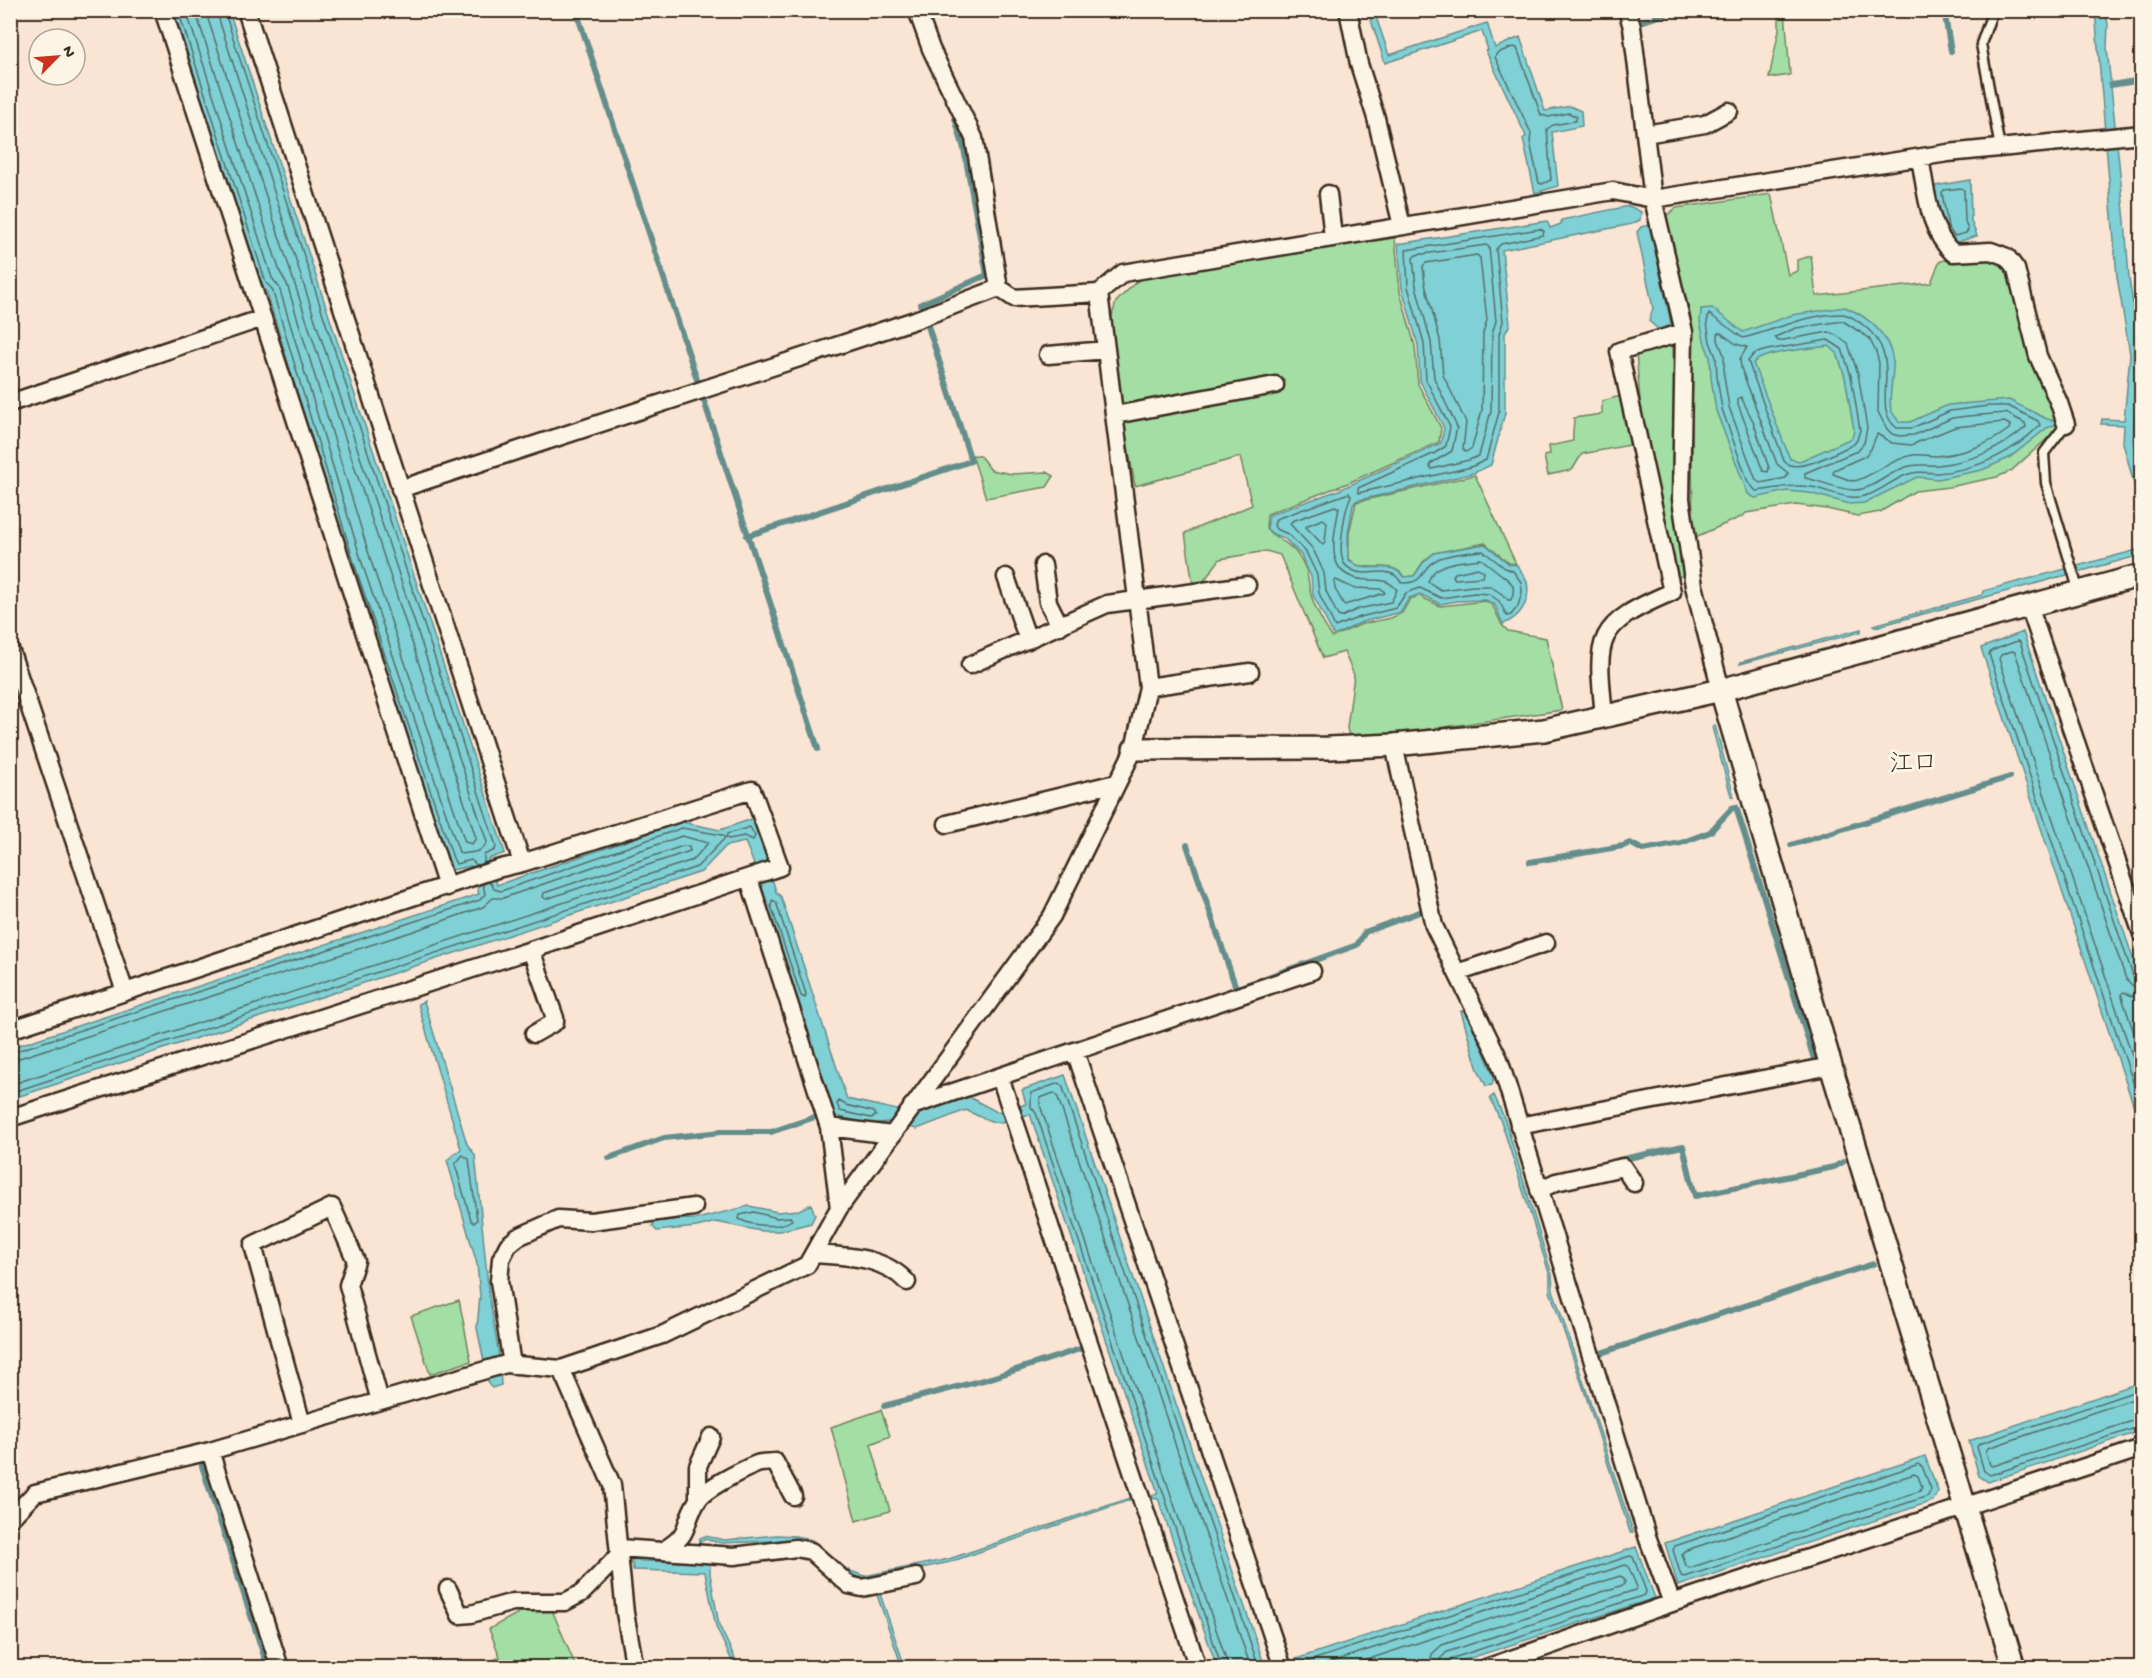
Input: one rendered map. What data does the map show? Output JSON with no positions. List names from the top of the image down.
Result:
{
  "districts": ["江口"],
  "north": "top right"
}
